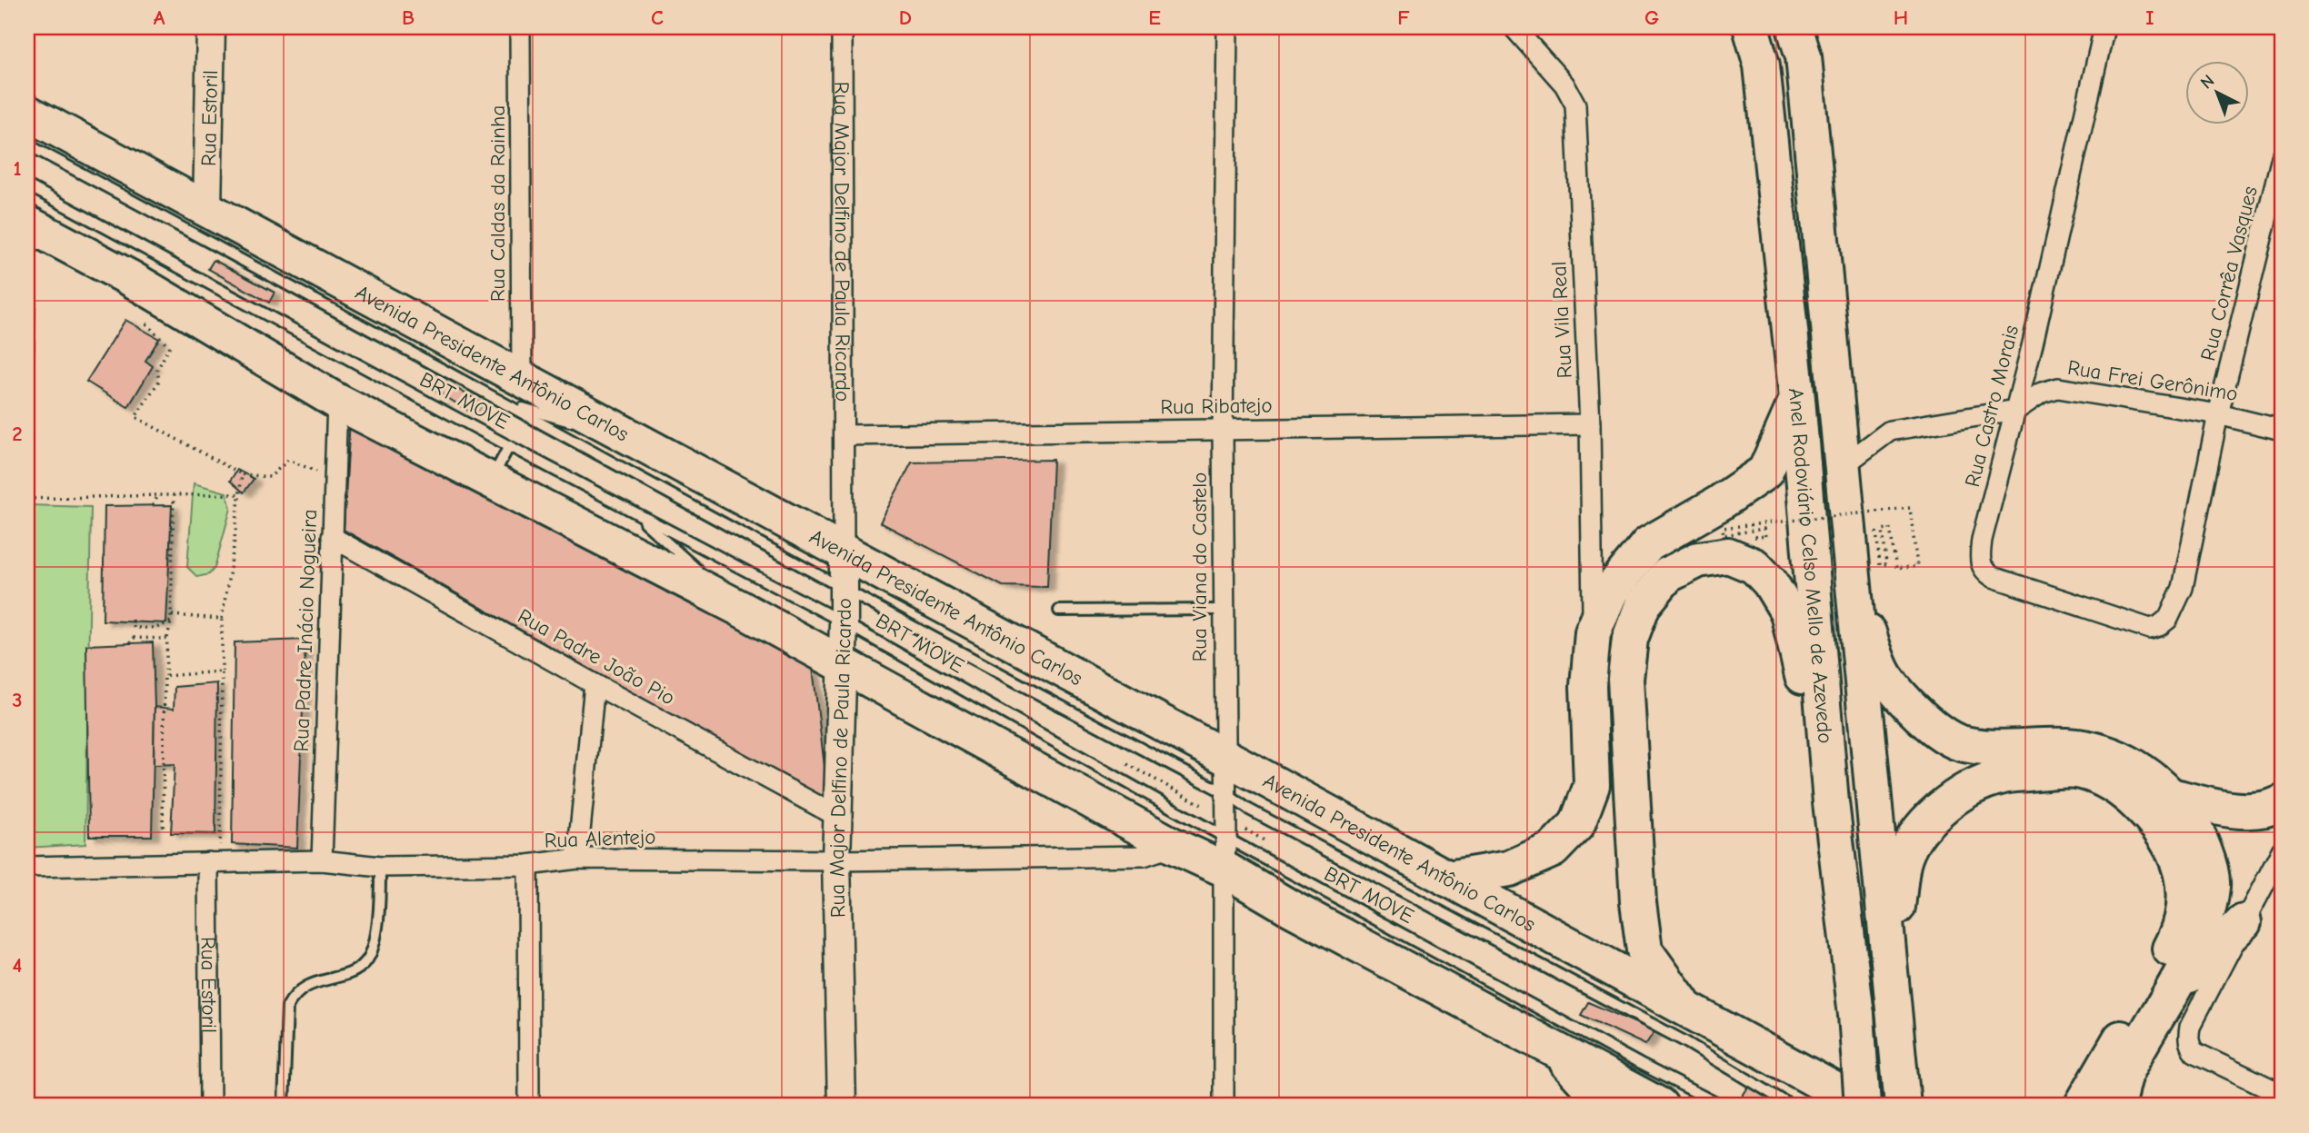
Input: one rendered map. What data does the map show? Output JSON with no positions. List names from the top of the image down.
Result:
{
  "streets": {
    "highway": ["Avenida Presidente Antônio Carlos", "Anel Rodoviário Celso Mello de Azevedo"],
    "street": [
      "Rua Estoril",
      "Rua Caldas da Rainha",
      "Rua Major Delfino de Paula Ricardo",
      "Rua Corrêa Vasques",
      "Rua Vila Real",
      "Rua Frei Gerônimo",
      "Rua Ribatejo",
      "Rua Castro Morais",
      "Rua Viana do Castelo",
      "Rua Padre Inácio Nogueira",
      "Rua Padre João Pio",
      "Rua Alentejo"
    ],
    "lane": ["BRT MOVE"]
  },
  "crossings": [
    ["Rua Estoril", "Avenida Presidente Antônio Carlos"],
    ["Rua Estoril", "Rua Alentejo"],
    ["Rua Caldas da Rainha", "Avenida Presidente Antônio Carlos"],
    ["Rua Caldas da Rainha", "BRT MOVE"],
    ["Rua Major Delfino de Paula Ricardo", "Avenida Presidente Antônio Carlos"],
    ["Rua Major Delfino de Paula Ricardo", "BRT MOVE"],
    ["Rua Major Delfino de Paula Ricardo", "Rua Ribatejo"],
    ["Rua Major Delfino de Paula Ricardo", "Rua Padre João Pio"],
    ["Rua Major Delfino de Paula Ricardo", "Rua Alentejo"],
    ["Rua Corrêa Vasques", "Rua Frei Gerônimo"],
    ["Rua Corrêa Vasques", "Rua Castro Morais"],
    ["Rua Vila Real", "Rua Ribatejo"],
    ["Avenida Presidente Antônio Carlos", "BRT MOVE"],
    ["Avenida Presidente Antônio Carlos", "Anel Rodoviário Celso Mello de Azevedo"],
    ["Avenida Presidente Antônio Carlos", "Rua Viana do Castelo"],
    ["Rua Frei Gerônimo", "Rua Castro Morais"],
    ["Rua Frei Gerônimo", "Anel Rodoviário Celso Mello de Azevedo"],
    ["BRT MOVE", "Rua Viana do Castelo"],
    ["Rua Ribatejo", "Rua Viana do Castelo"],
    ["Rua Padre Inácio Nogueira", "Rua Padre João Pio"],
    ["Rua Padre Inácio Nogueira", "Rua Alentejo"]
  ],
  "north": "top left",
  "grid": {
    "columns": [
      "A",
      "B",
      "C",
      "D",
      "E",
      "F",
      "G",
      "H",
      "I"
    ],
    "rows": [
      "1",
      "2",
      "3",
      "4"
    ]
  }
}
